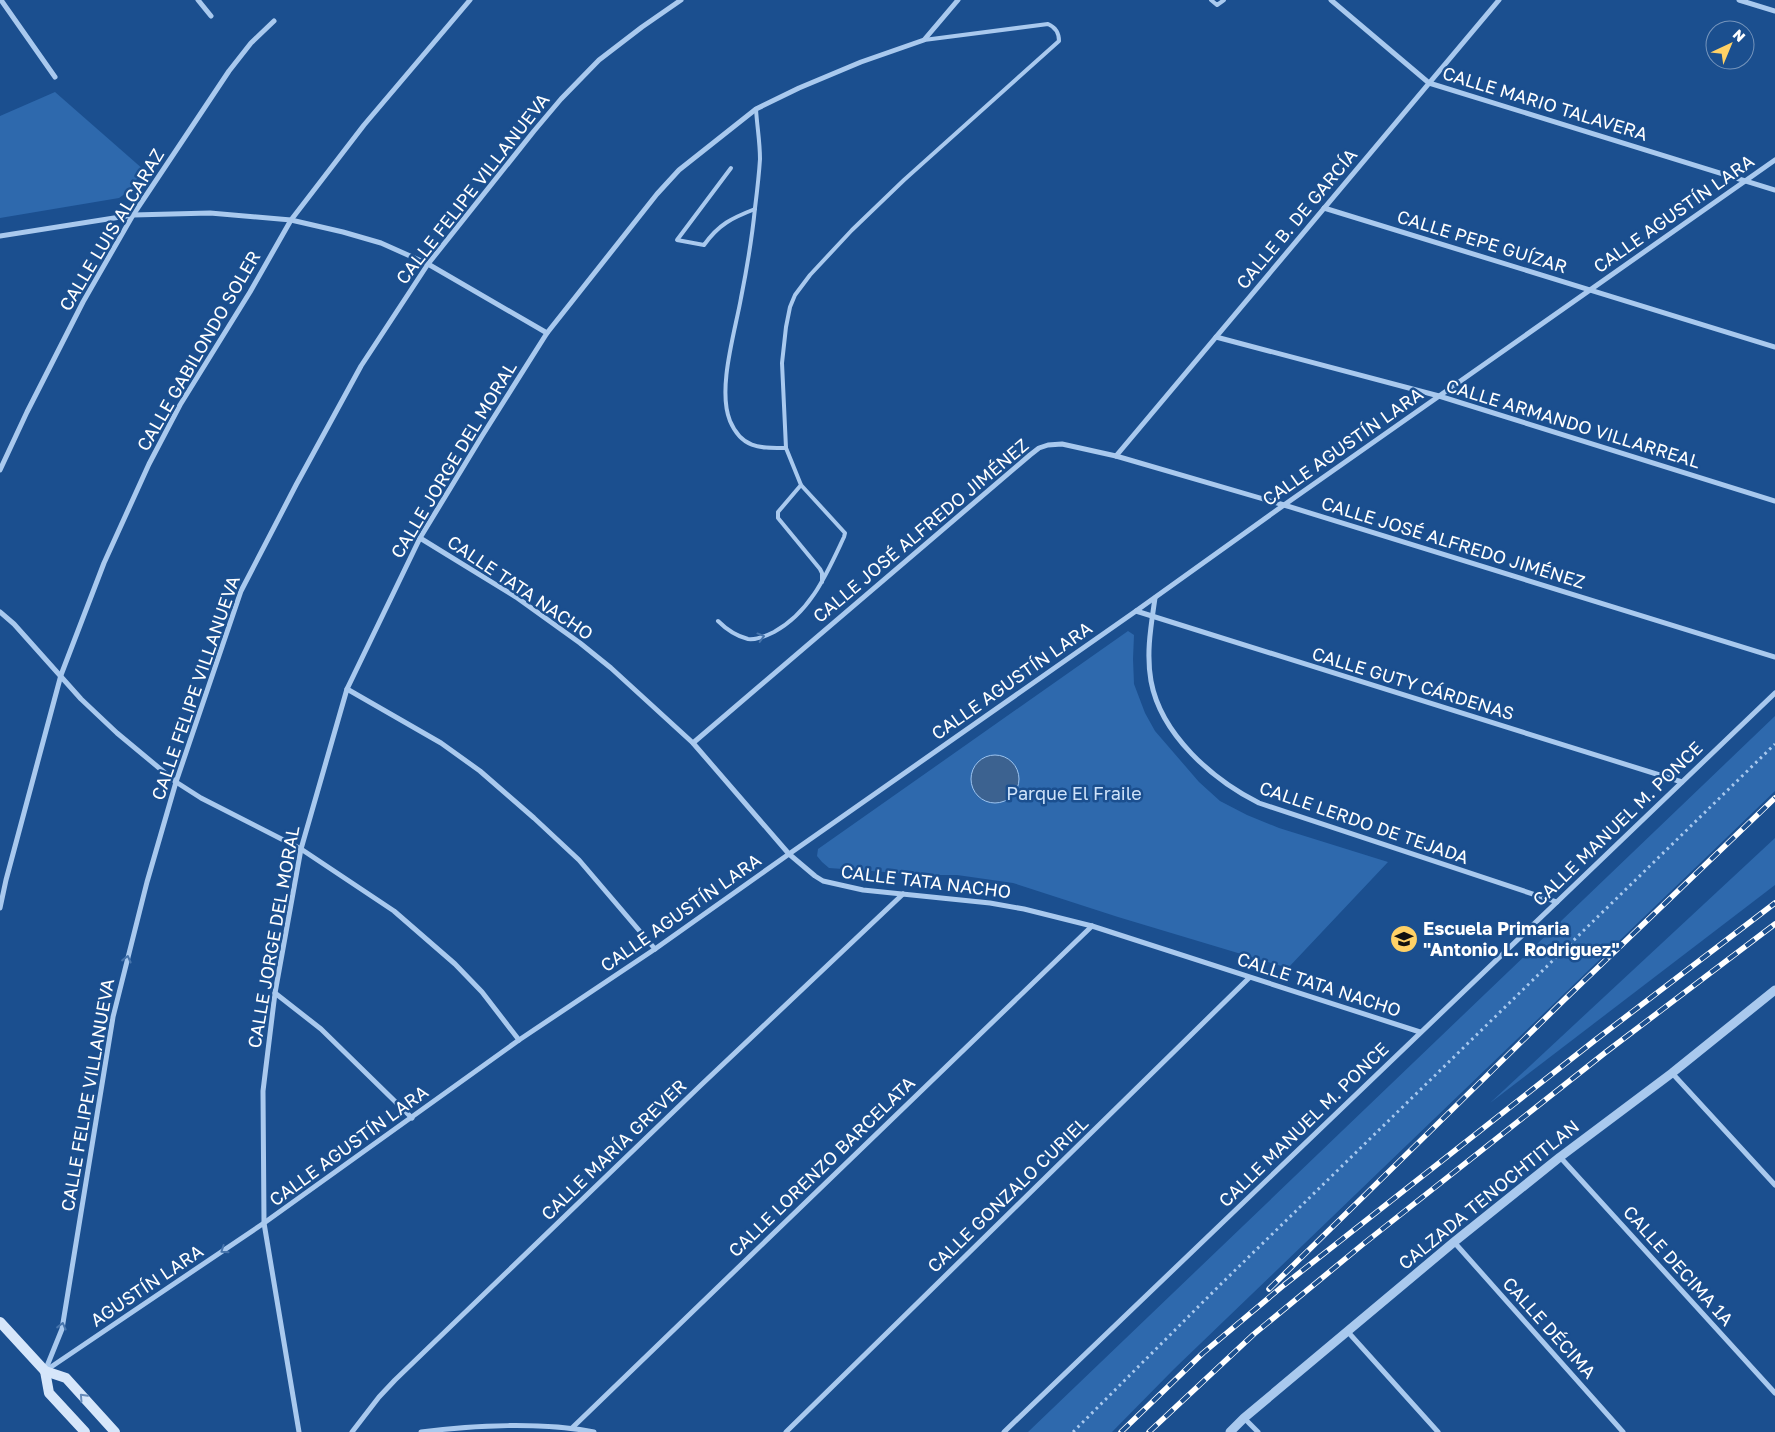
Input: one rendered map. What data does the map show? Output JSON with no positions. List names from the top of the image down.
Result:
{
  "streets": {
    "street": [
      "CALLE MARIO TALAVERA",
      "CALLE FELIPE VILLANUEVA",
      "CALLE AGUSTÍN LARA",
      "CALLE B. DE GARCÍA",
      "CALLE LUIS ALCARAZ",
      "CALLE PEPE GUÍZAR",
      "CALLE GABILONDO SOLER",
      "CALLE ARMANDO VILLARREAL",
      "CALLE JORGE DEL MORAL",
      "CALLE JOSÉ ALFREDO JIMÉNEZ",
      "CALLE TATA NACHO",
      "CALLE GUTY CÁRDENAS",
      "CALLE LERDO DE TEJADA",
      "CALLE MANUEL M. PONCE",
      "CALLE MARÍA GREVER",
      "CALLE LORENZO BARCELATA",
      "CALLE GONZALO CURIEL",
      "CALZADA TENOCHTITLAN",
      "CALLE DECIMA 1A",
      "AGUSTÍN LARA",
      "CALLE DÉCIMA"
    ]
  },
  "crossings": [
    ["CALLE MARIO TALAVERA", "CALLE AGUSTÍN LARA"],
    ["CALLE MARIO TALAVERA", "CALLE B. DE GARCÍA"],
    ["CALLE FELIPE VILLANUEVA", "AGUSTÍN LARA"],
    ["CALLE AGUSTÍN LARA", "CALLE PEPE GUÍZAR"],
    ["CALLE AGUSTÍN LARA", "CALLE ARMANDO VILLARREAL"],
    ["CALLE AGUSTÍN LARA", "CALLE JORGE DEL MORAL"],
    ["CALLE AGUSTÍN LARA", "CALLE JOSÉ ALFREDO JIMÉNEZ"],
    ["CALLE AGUSTÍN LARA", "CALLE TATA NACHO"],
    ["CALLE AGUSTÍN LARA", "CALLE GUTY CÁRDENAS"],
    ["CALLE AGUSTÍN LARA", "CALLE LERDO DE TEJADA"],
    ["CALLE AGUSTÍN LARA", "AGUSTÍN LARA"],
    ["CALLE B. DE GARCÍA", "CALLE PEPE GUÍZAR"],
    ["CALLE B. DE GARCÍA", "CALLE ARMANDO VILLARREAL"],
    ["CALLE B. DE GARCÍA", "CALLE JOSÉ ALFREDO JIMÉNEZ"],
    ["CALLE JORGE DEL MORAL", "CALLE TATA NACHO"],
    ["CALLE JORGE DEL MORAL", "AGUSTÍN LARA"],
    ["CALLE JOSÉ ALFREDO JIMÉNEZ", "CALLE TATA NACHO"],
    ["CALLE TATA NACHO", "CALLE MANUEL M. PONCE"],
    ["CALLE TATA NACHO", "CALLE MARÍA GREVER"],
    ["CALLE TATA NACHO", "CALLE LORENZO BARCELATA"],
    ["CALLE TATA NACHO", "CALLE GONZALO CURIEL"],
    ["CALLE GUTY CÁRDENAS", "CALLE LERDO DE TEJADA"],
    ["CALLE GUTY CÁRDENAS", "CALLE MANUEL M. PONCE"],
    ["CALLE LERDO DE TEJADA", "CALLE MANUEL M. PONCE"],
    ["CALZADA TENOCHTITLAN", "CALLE DECIMA 1A"],
    ["CALZADA TENOCHTITLAN", "CALLE DÉCIMA"]
  ],
  "one_way": ["CALLE FELIPE VILLANUEVA", "AGUSTÍN LARA"],
  "parks": ["Parque El Fraile"],
  "places": {
    "school or university": ["Escuela Primaria \"Antonio L. Rodriguez\""]
  },
  "north": "top right"
}
